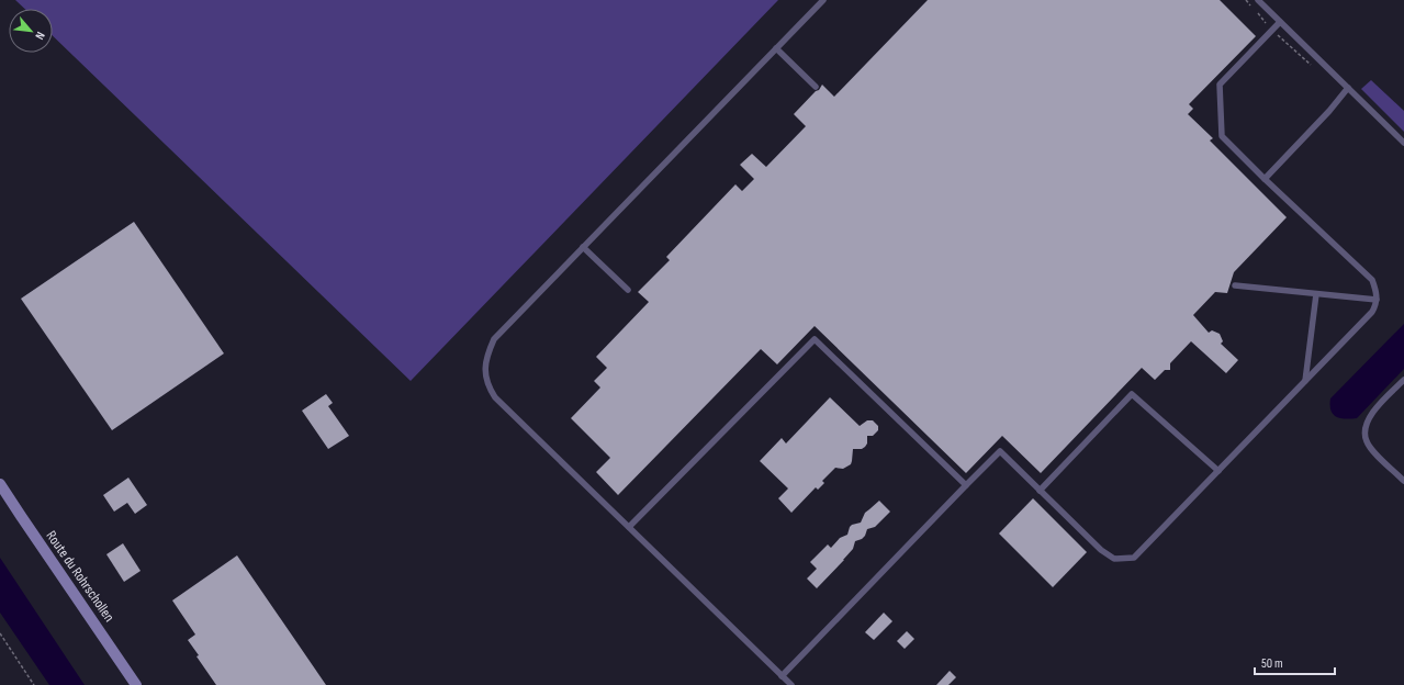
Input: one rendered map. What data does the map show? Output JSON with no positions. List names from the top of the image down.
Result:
{
  "streets": {
    "street": ["Route du Rohrschollen"]
  },
  "scale_bar": "50 m",
  "north": "bottom right"
}
